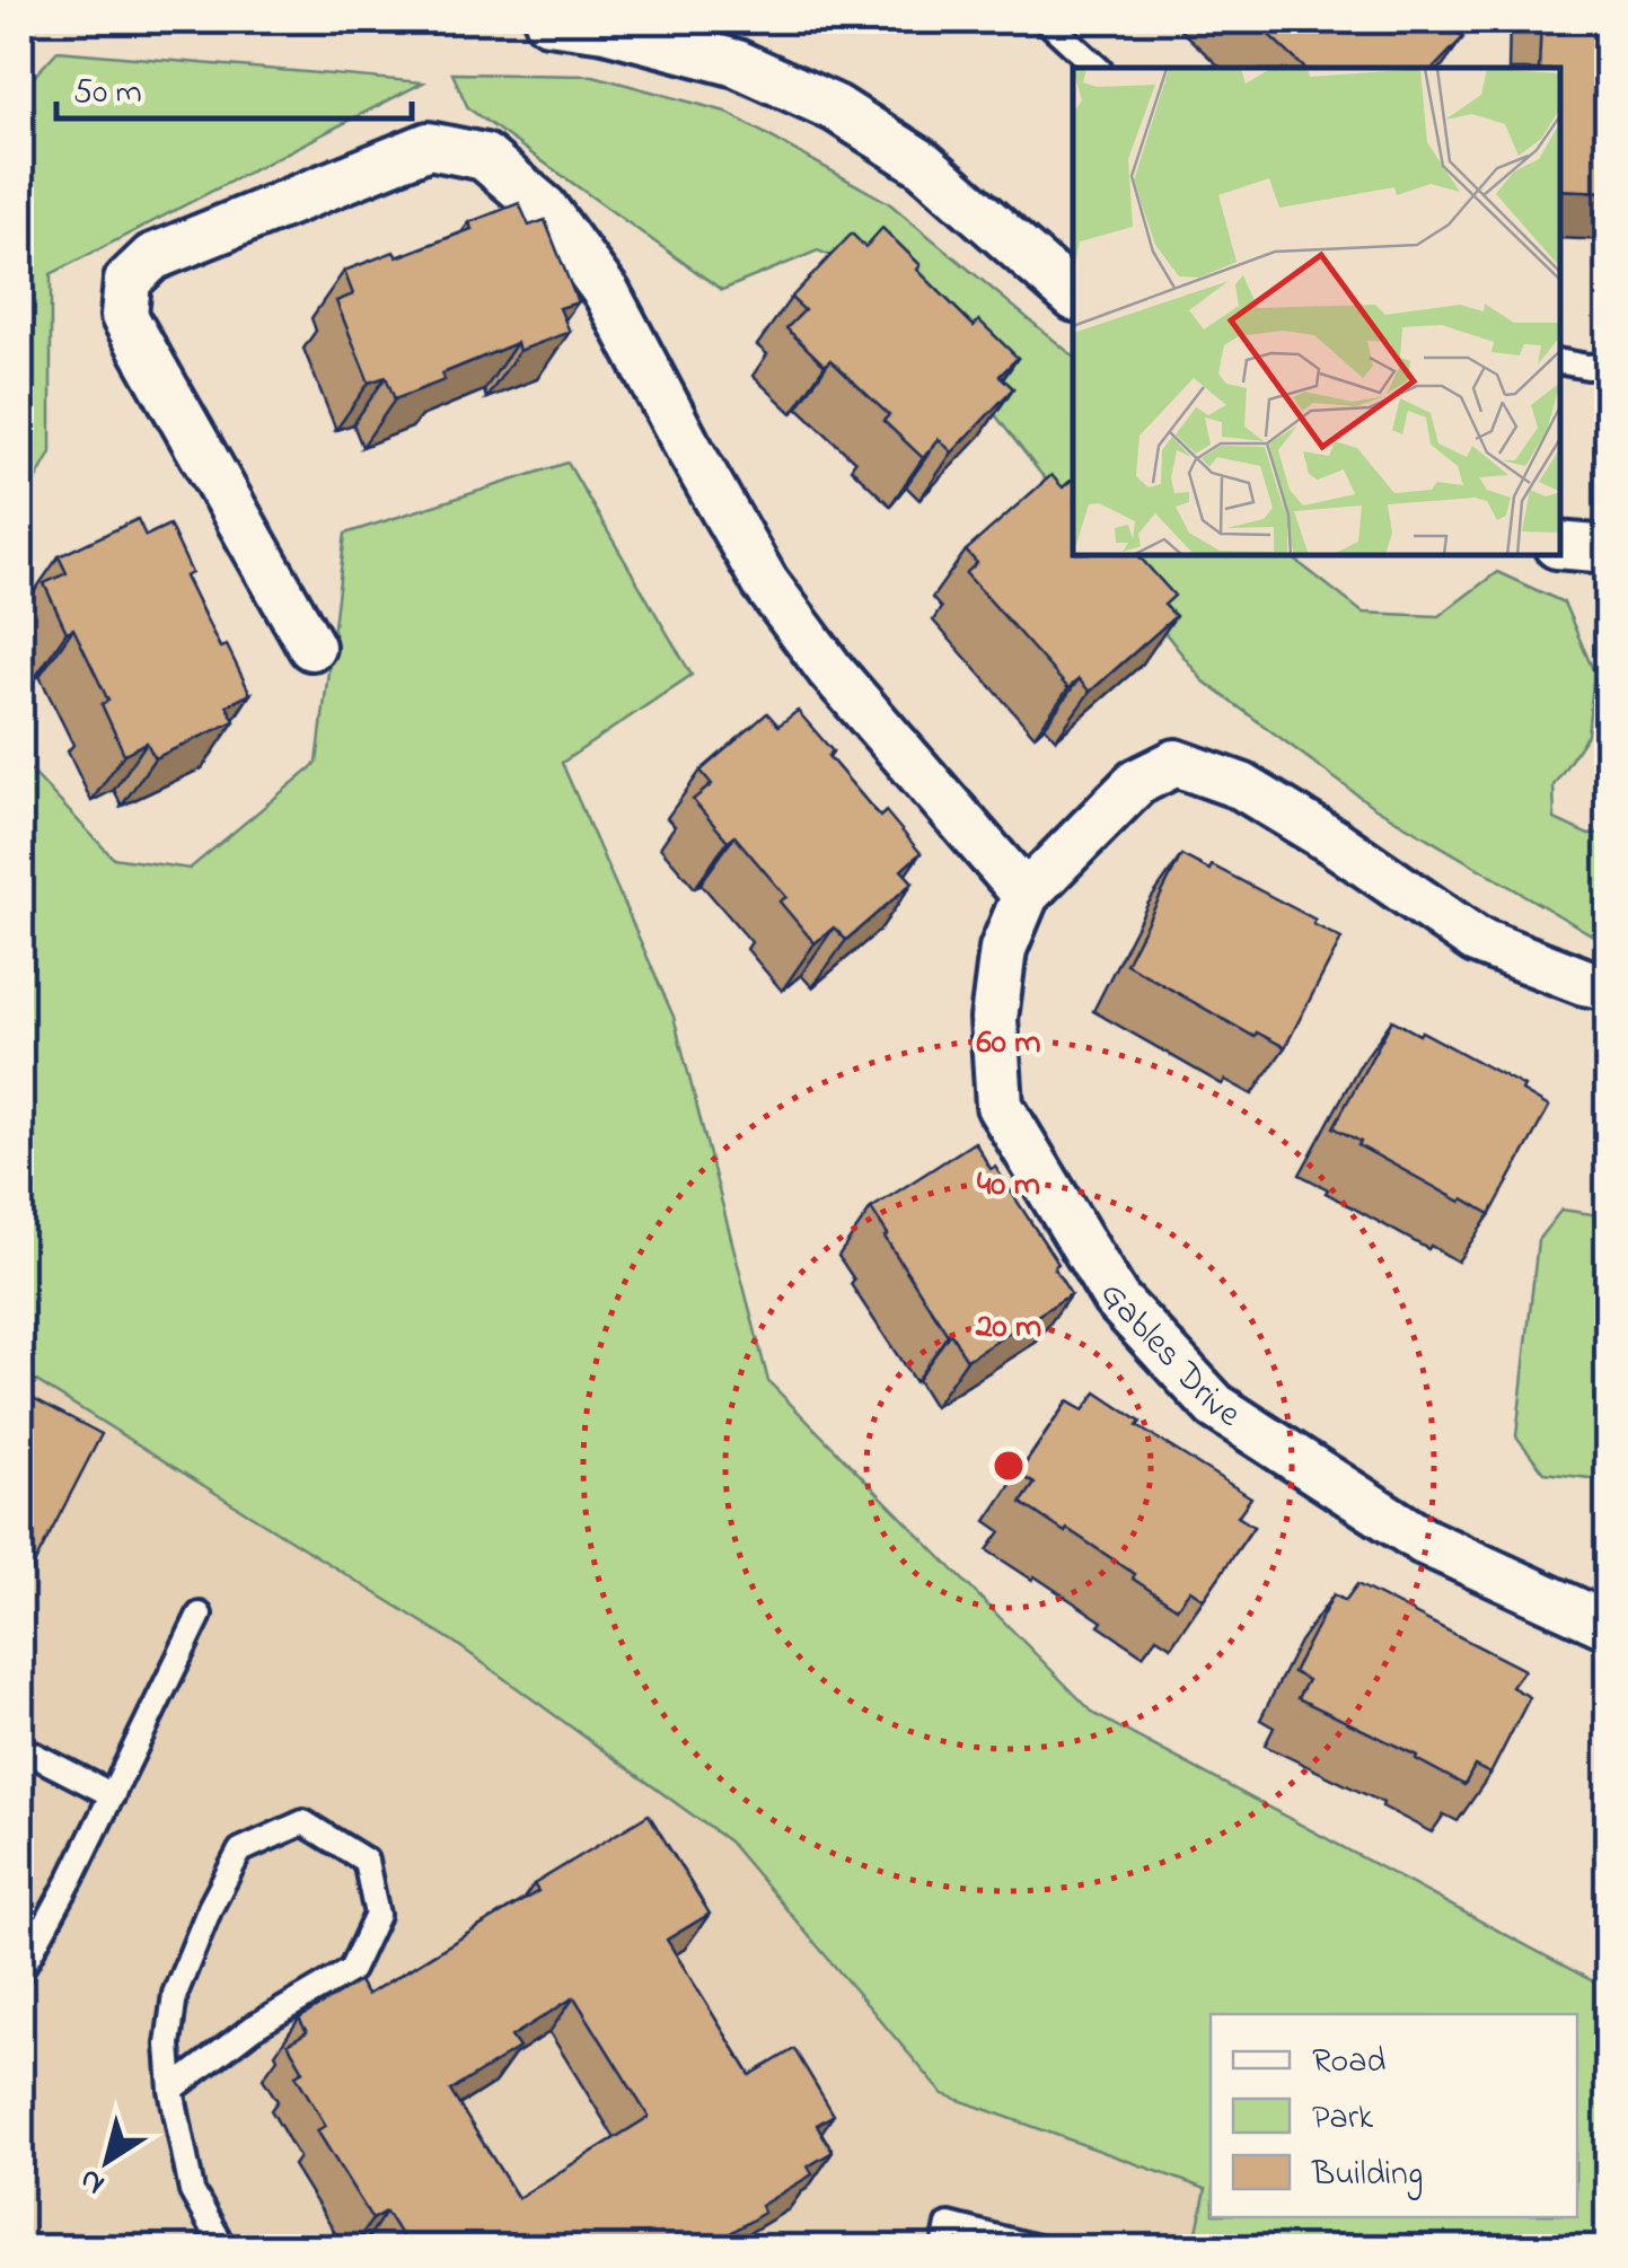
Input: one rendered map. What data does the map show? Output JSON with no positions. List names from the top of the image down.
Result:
{
  "streets": {
    "street": ["Gables Drive"]
  },
  "legend": ["Road", "Park", "Building"],
  "scale_bar": "50 m",
  "north": "bottom left",
  "rings": ["60 m", "40 m", "20 m"]
}
